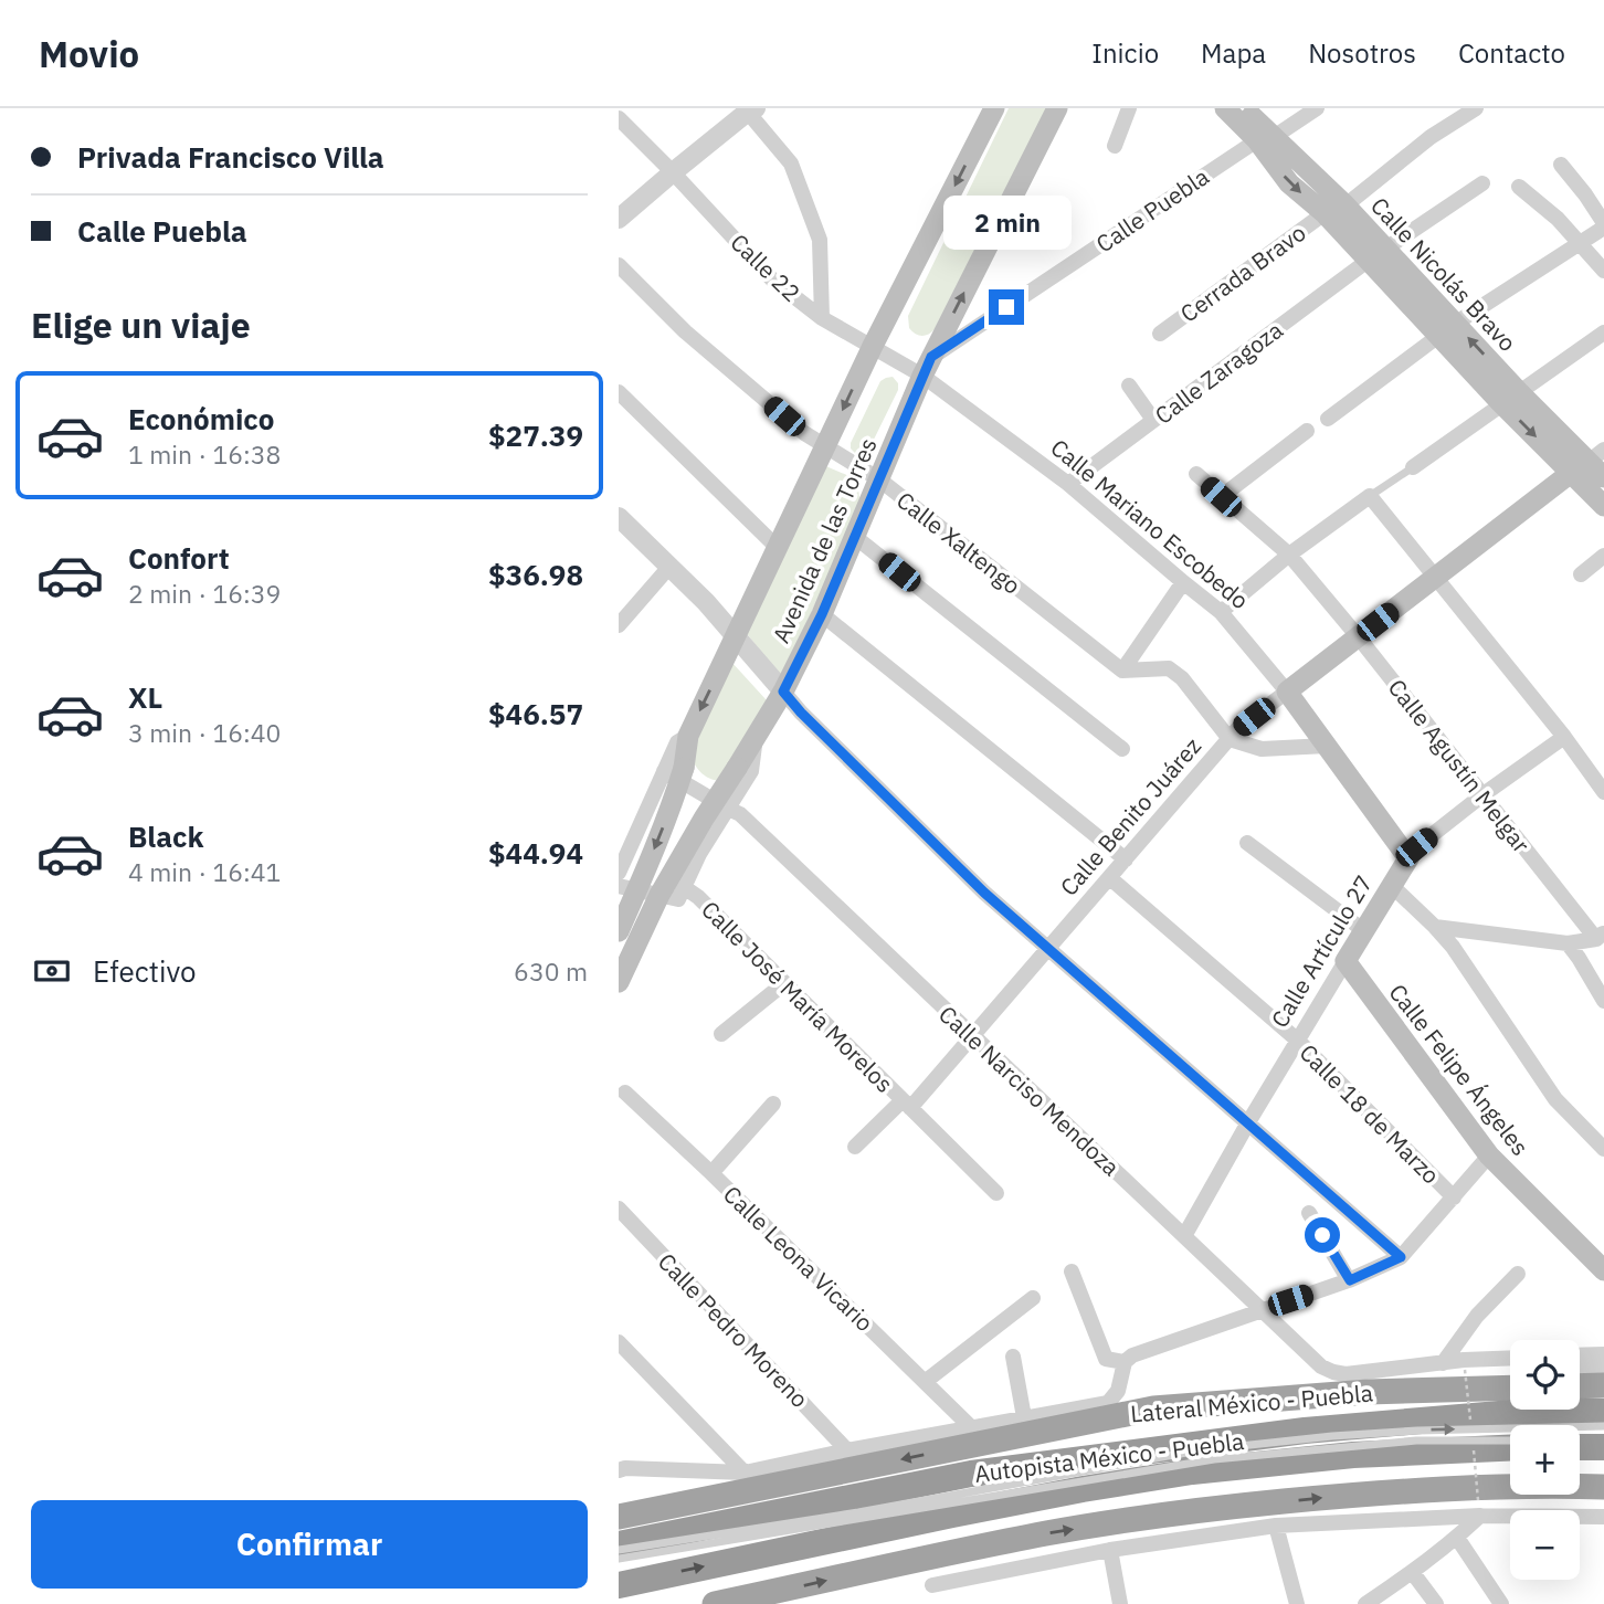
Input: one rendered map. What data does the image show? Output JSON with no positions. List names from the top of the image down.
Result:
{
  "streets": {
    "highway": ["Lateral México - Puebla", "Autopista México - Puebla"],
    "main road": [
      "Calle Nicolás Bravo",
      "Calle Mariano Escobedo",
      "Avenida de las Torres",
      "Calle Benito Juárez",
      "Calle Artículo 27",
      "Calle Felipe Ángeles"
    ],
    "street": [
      "Calle Puebla",
      "Calle 22",
      "Cerrada Bravo",
      "Calle Zaragoza",
      "Calle Xaltengo",
      "Calle Agustín Melgar",
      "Calle José María Morelos",
      "Calle Narciso Mendoza",
      "Calle 18 de Marzo",
      "Calle Leona Vicario",
      "Calle Pedro Moreno"
    ]
  },
  "crossings": [
    ["Calle Puebla", "Calle Nicolás Bravo"],
    ["Calle Puebla", "Calle Mariano Escobedo"],
    ["Calle Puebla", "Avenida de las Torres"],
    ["Calle 22", "Calle Mariano Escobedo"],
    ["Calle 22", "Avenida de las Torres"],
    ["Cerrada Bravo", "Calle Nicolás Bravo"],
    ["Calle Nicolás Bravo", "Calle Zaragoza"],
    ["Calle Nicolás Bravo", "Calle Benito Juárez"],
    ["Calle Zaragoza", "Calle Mariano Escobedo"],
    ["Calle Mariano Escobedo", "Avenida de las Torres"],
    ["Calle Mariano Escobedo", "Calle Benito Juárez"],
    ["Calle Mariano Escobedo", "Calle Artículo 27"],
    ["Avenida de las Torres", "Calle Xaltengo"],
    ["Avenida de las Torres", "Calle Narciso Mendoza"],
    ["Calle Agustín Melgar", "Calle Benito Juárez"],
    ["Calle Agustín Melgar", "Calle Artículo 27"],
    ["Calle Benito Juárez", "Calle José María Morelos"],
    ["Calle Benito Juárez", "Calle Narciso Mendoza"],
    ["Calle Benito Juárez", "Calle 18 de Marzo"],
    ["Calle Artículo 27", "Calle Felipe Ángeles"],
    ["Calle Artículo 27", "Calle Narciso Mendoza"],
    ["Calle Artículo 27", "Calle 18 de Marzo"],
    ["Calle Narciso Mendoza", "Lateral México - Puebla"]
  ],
  "page": {
    "header": "Movio",
    "nav": [
      "Inicio",
      "Mapa",
      "Nosotros",
      "Contacto"
    ],
    "banner": ["Privada Francisco Villa", "Calle Puebla"],
    "bubble": "2 min",
    "heading": "Elige un viaje",
    "list": [
      {
        "name": "Económico",
        "note": "1 min · 16:38",
        "value": "$27.39"
      },
      {
        "name": "Confort",
        "note": "2 min · 16:39",
        "value": "$36.98"
      },
      {
        "name": "XL",
        "note": "3 min · 16:40",
        "value": "$46.57"
      },
      {
        "name": "Black",
        "note": "4 min · 16:41",
        "value": "$44.94"
      }
    ],
    "pay": ["Efectivo", "630 m"],
    "map_buttons": ["+", "−"],
    "buttons": "Confirmar"
  }
}
